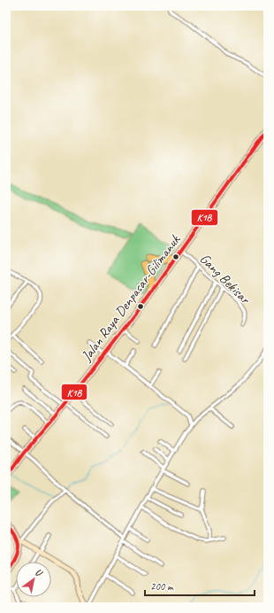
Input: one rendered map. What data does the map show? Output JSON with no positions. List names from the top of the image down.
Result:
{
  "streets": {
    "highway": ["Jalan Raya Denpasar-Gilimanuk"],
    "street": ["Gang Bekisar"]
  },
  "crossings": [
    ["Gang Bekisar", "Jalan Raya Denpasar-Gilimanuk"]
  ],
  "lines": ["transit line K1B"],
  "scale_bar": "200 m",
  "north": "top right"
}
